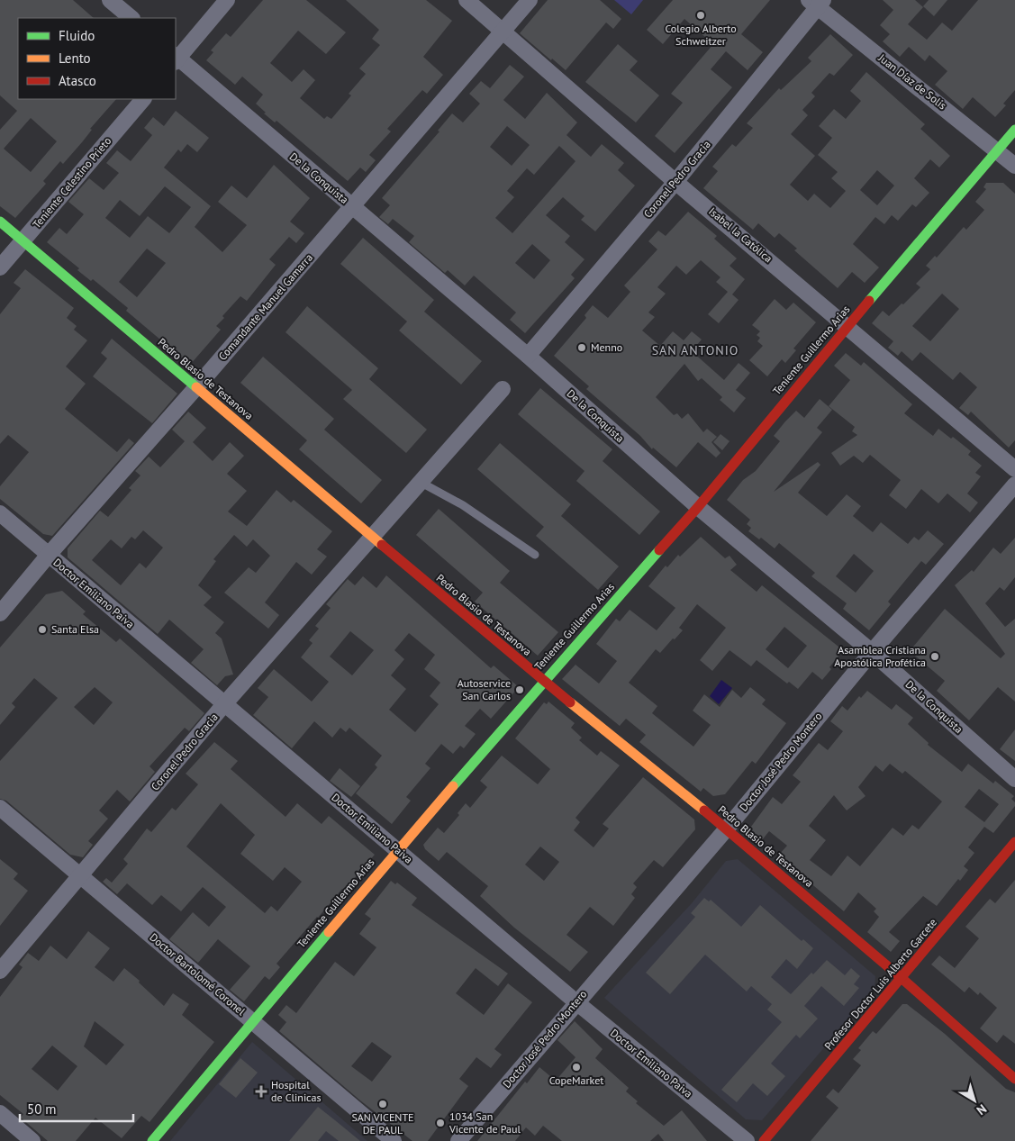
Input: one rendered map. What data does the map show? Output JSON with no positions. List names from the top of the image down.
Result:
{
  "streets": {
    "street": [
      "Juan Díaz de Solis",
      "De la Conquista",
      "Coronel Pedro Gracia",
      "Teniente Celestino Prieto",
      "Isabel la Católica",
      "Comandante Manuel Gamarra",
      "Teniente Guillermo Arias",
      "Pedro Blasio de Testanova",
      "Doctor Emiliano Paiva",
      "Doctor José Pedro Montero",
      "Doctor Bartolomé Coronel",
      "Profesor Doctor Luis Alberto Garcete"
    ]
  },
  "crossings": [
    ["Juan Díaz de Solis", "Coronel Pedro Gracia"],
    ["Juan Díaz de Solis", "Teniente Guillermo Arias"],
    ["De la Conquista", "Coronel Pedro Gracia"],
    ["De la Conquista", "Comandante Manuel Gamarra"],
    ["De la Conquista", "Teniente Guillermo Arias"],
    ["De la Conquista", "Doctor José Pedro Montero"],
    ["Coronel Pedro Gracia", "Isabel la Católica"],
    ["Coronel Pedro Gracia", "Pedro Blasio de Testanova"],
    ["Coronel Pedro Gracia", "Doctor Emiliano Paiva"],
    ["Coronel Pedro Gracia", "Doctor Bartolomé Coronel"],
    ["Teniente Celestino Prieto", "Pedro Blasio de Testanova"],
    ["Isabel la Católica", "Comandante Manuel Gamarra"],
    ["Isabel la Católica", "Teniente Guillermo Arias"],
    ["Comandante Manuel Gamarra", "Pedro Blasio de Testanova"],
    ["Comandante Manuel Gamarra", "Doctor Emiliano Paiva"],
    ["Teniente Guillermo Arias", "Pedro Blasio de Testanova"],
    ["Teniente Guillermo Arias", "Doctor Emiliano Paiva"],
    ["Teniente Guillermo Arias", "Doctor Bartolomé Coronel"],
    ["Pedro Blasio de Testanova", "Doctor José Pedro Montero"],
    ["Pedro Blasio de Testanova", "Profesor Doctor Luis Alberto Garcete"],
    ["Doctor Emiliano Paiva", "Doctor José Pedro Montero"]
  ],
  "districts": ["SAN ANTONIO"],
  "places": {
    "other": [
      "Colegio Alberto Schweitzer",
      "Menno",
      "Santa Elsa",
      "Asamblea Cristiana Apostólica Profética",
      "Autoservice San Carlos",
      "CopeMarket",
      "SAN VICENTE DE PAUL",
      "1034 San Vicente de Paul"
    ],
    "health": ["Hospital de Clinicas"]
  },
  "legend": ["Fluido", "Lento", "Atasco"],
  "scale_bar": "50 m",
  "north": "bottom right"
}
